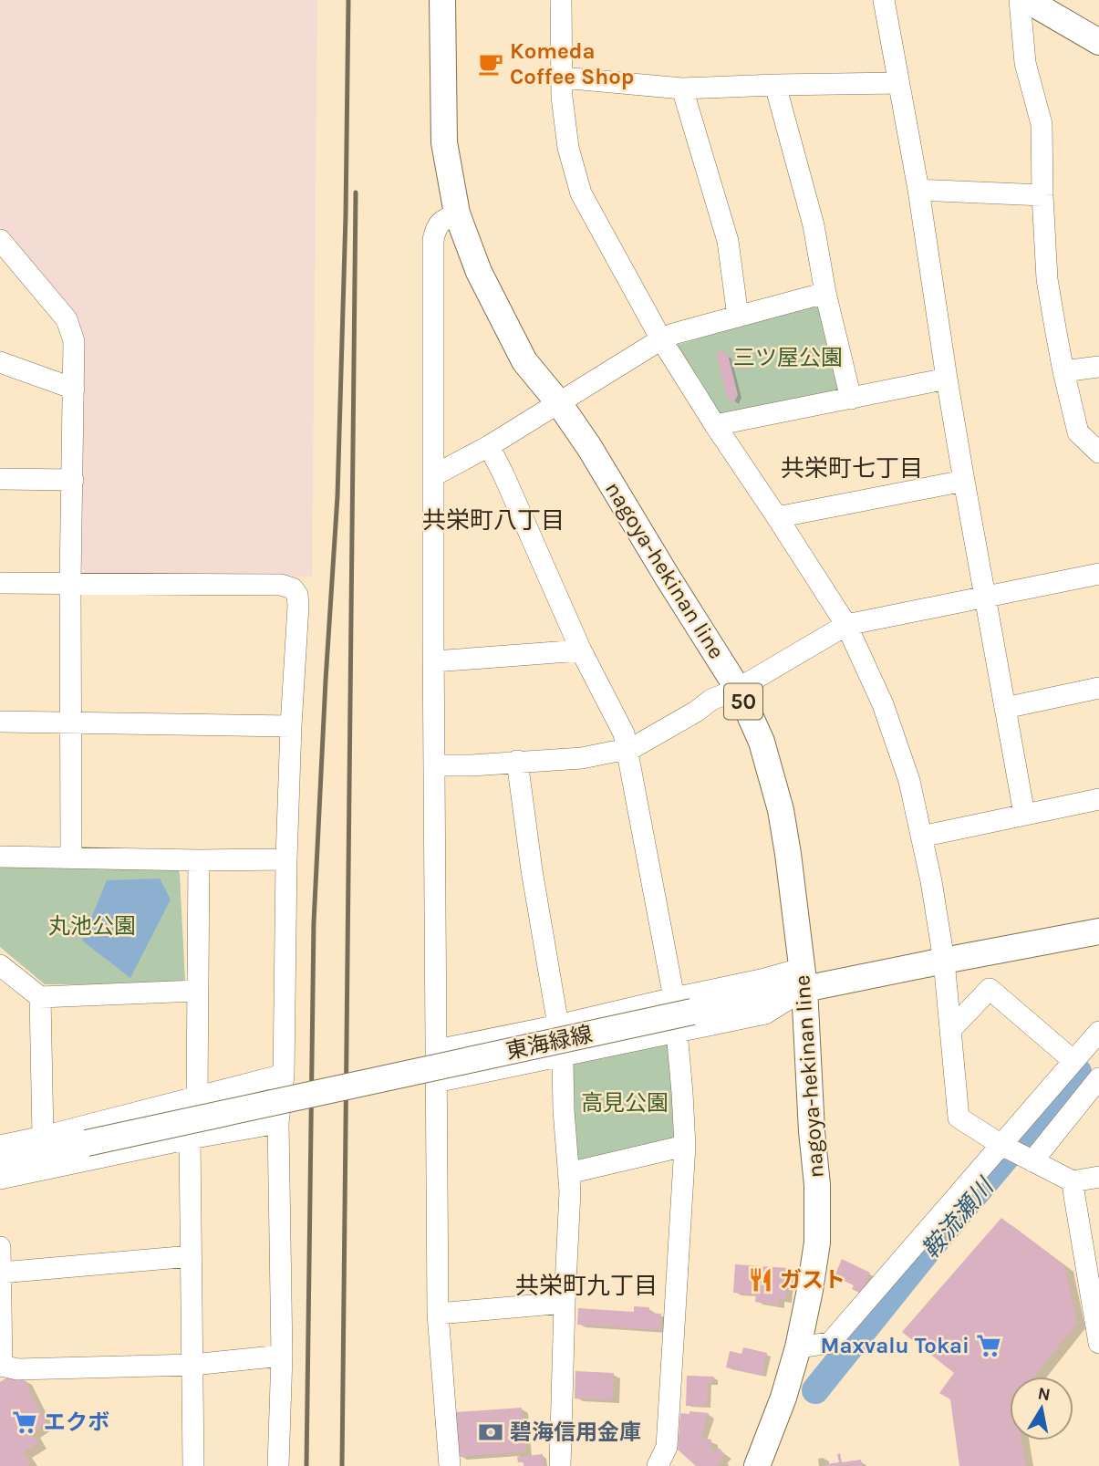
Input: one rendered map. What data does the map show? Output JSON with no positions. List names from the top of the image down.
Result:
{
  "streets": {
    "main road": ["nagoya-hekinan line", "50", "東海緑線"]
  },
  "crossings": [
    ["nagoya-hekinan line", "東海緑線"]
  ],
  "districts": ["共栄町七丁目", "共栄町八丁目", "共栄町九丁目"],
  "water": ["鞍流瀬川"],
  "parks": ["三ツ屋公園", "丸池公園", "高見公園"],
  "places": {
    "cafe": ["Komeda Coffee Shop"],
    "restaurant": ["ガスト"],
    "supermarket": ["Maxvalu Tokai", "エクボ"],
    "bank": ["碧海信用金庫"]
  },
  "north": "top"
}
